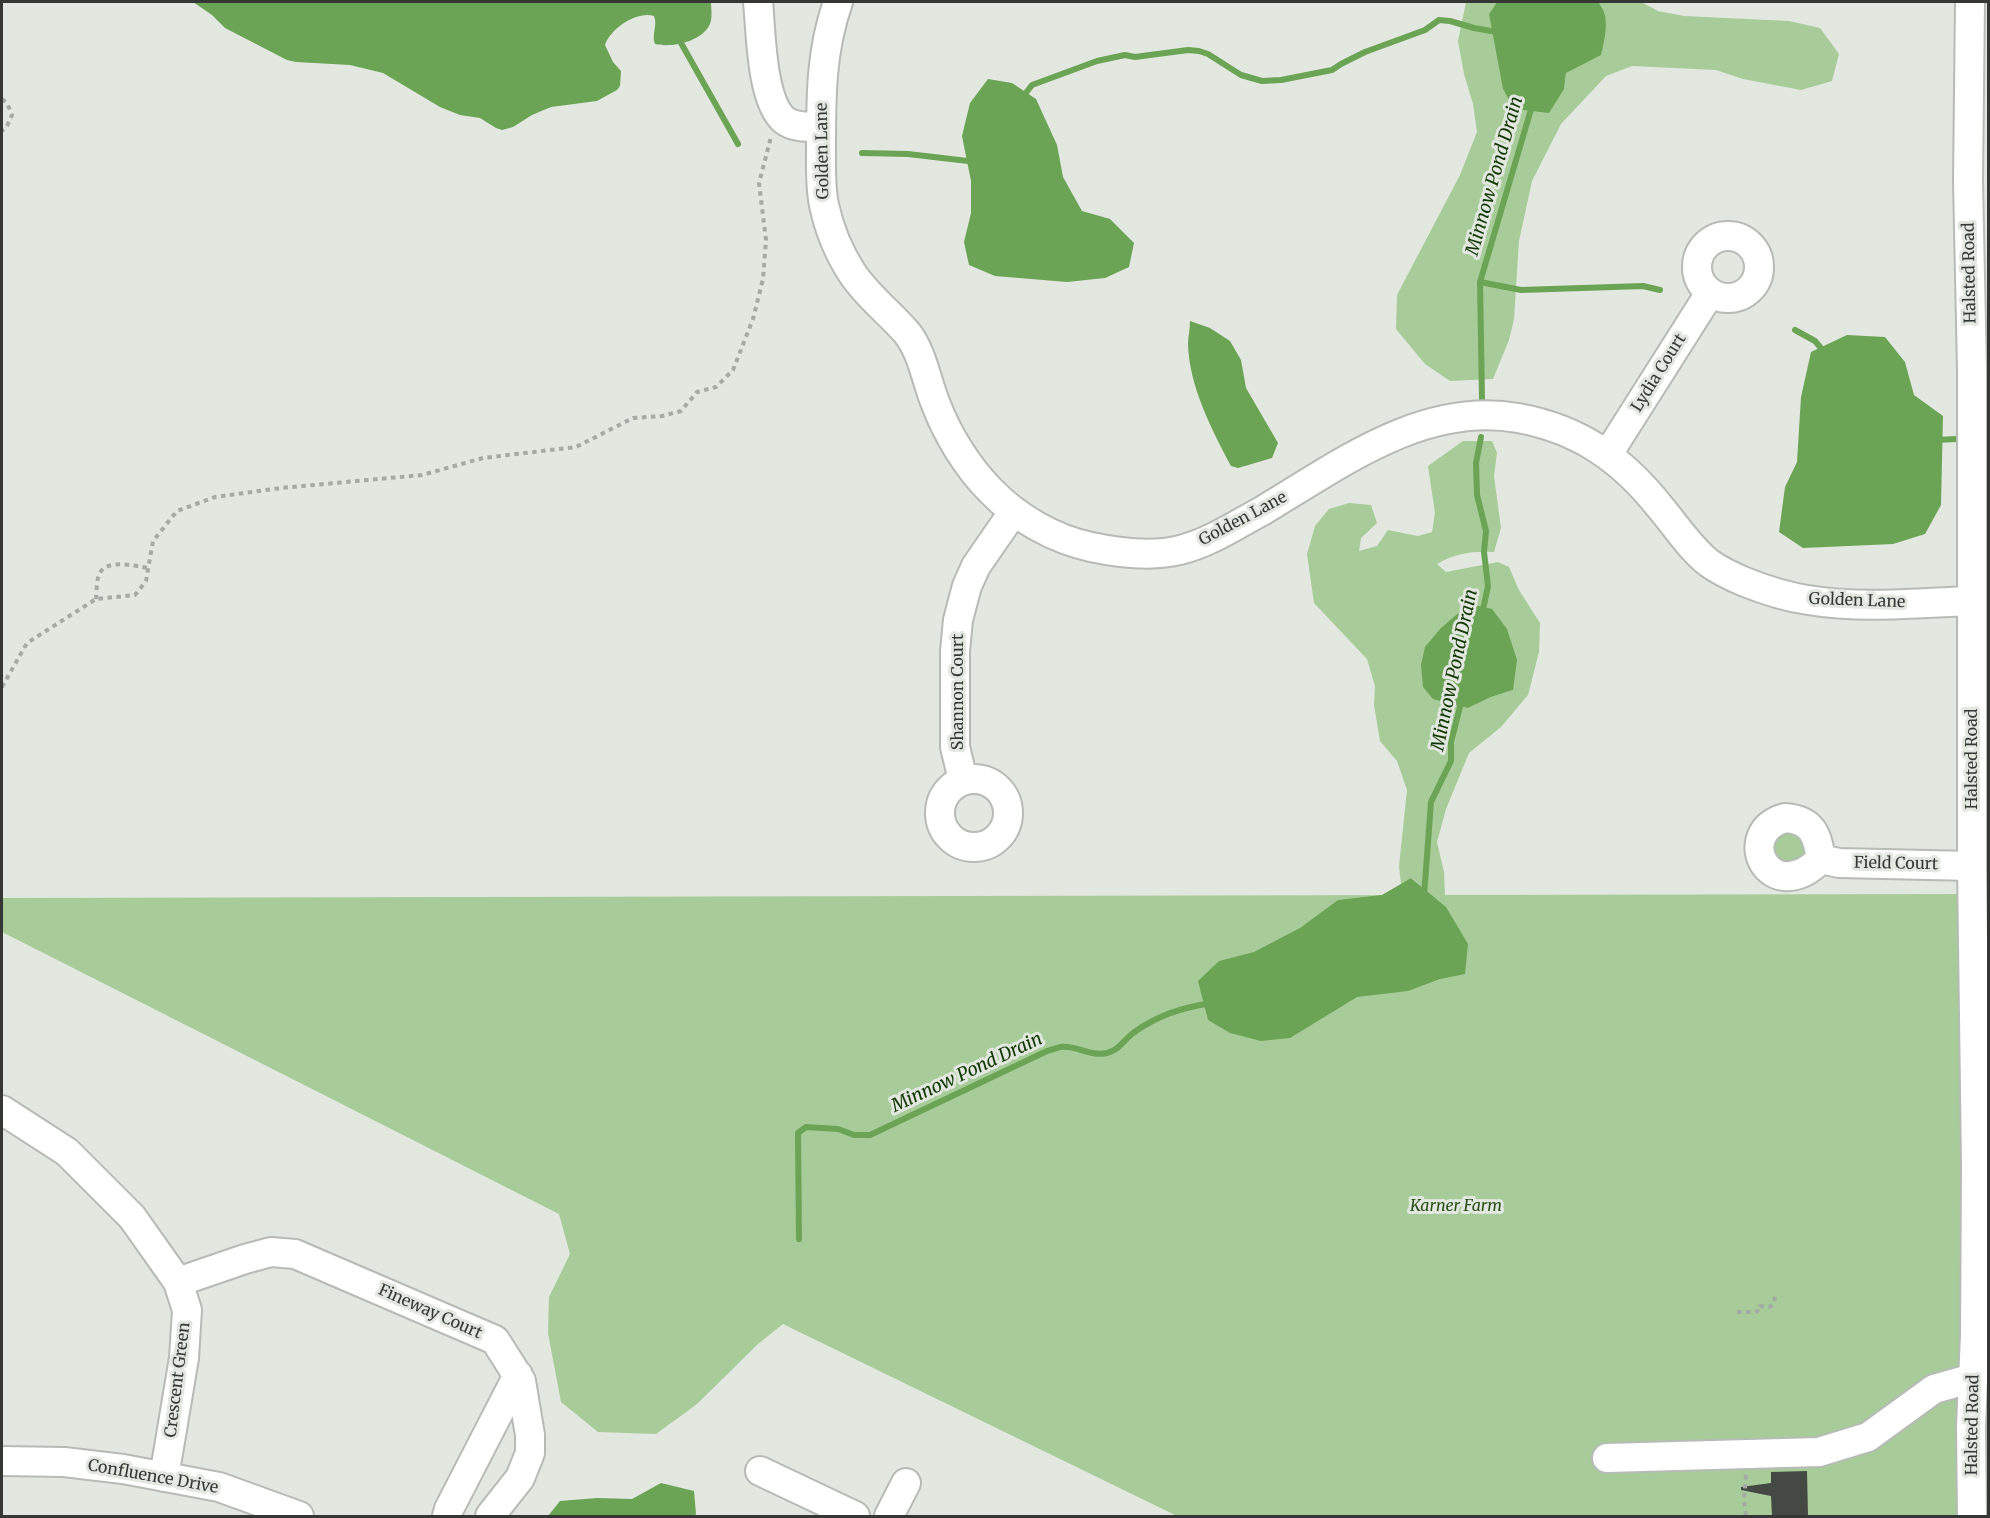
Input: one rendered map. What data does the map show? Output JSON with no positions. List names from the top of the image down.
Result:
{
  "streets": {
    "street": [
      "Golden Lane",
      "Halsted Road",
      "Lydia Court",
      "Shannon Court",
      "Field Court",
      "Fineway Court",
      "Crescent Green",
      "Confluence Drive"
    ]
  },
  "crossings": [
    ["Golden Lane", "Halsted Road"],
    ["Golden Lane", "Lydia Court"],
    ["Golden Lane", "Shannon Court"],
    ["Halsted Road", "Field Court"],
    ["Fineway Court", "Crescent Green"],
    ["Crescent Green", "Confluence Drive"]
  ],
  "water": ["Minnow Pond Drain"],
  "parks": ["Karner Farm"]
}
